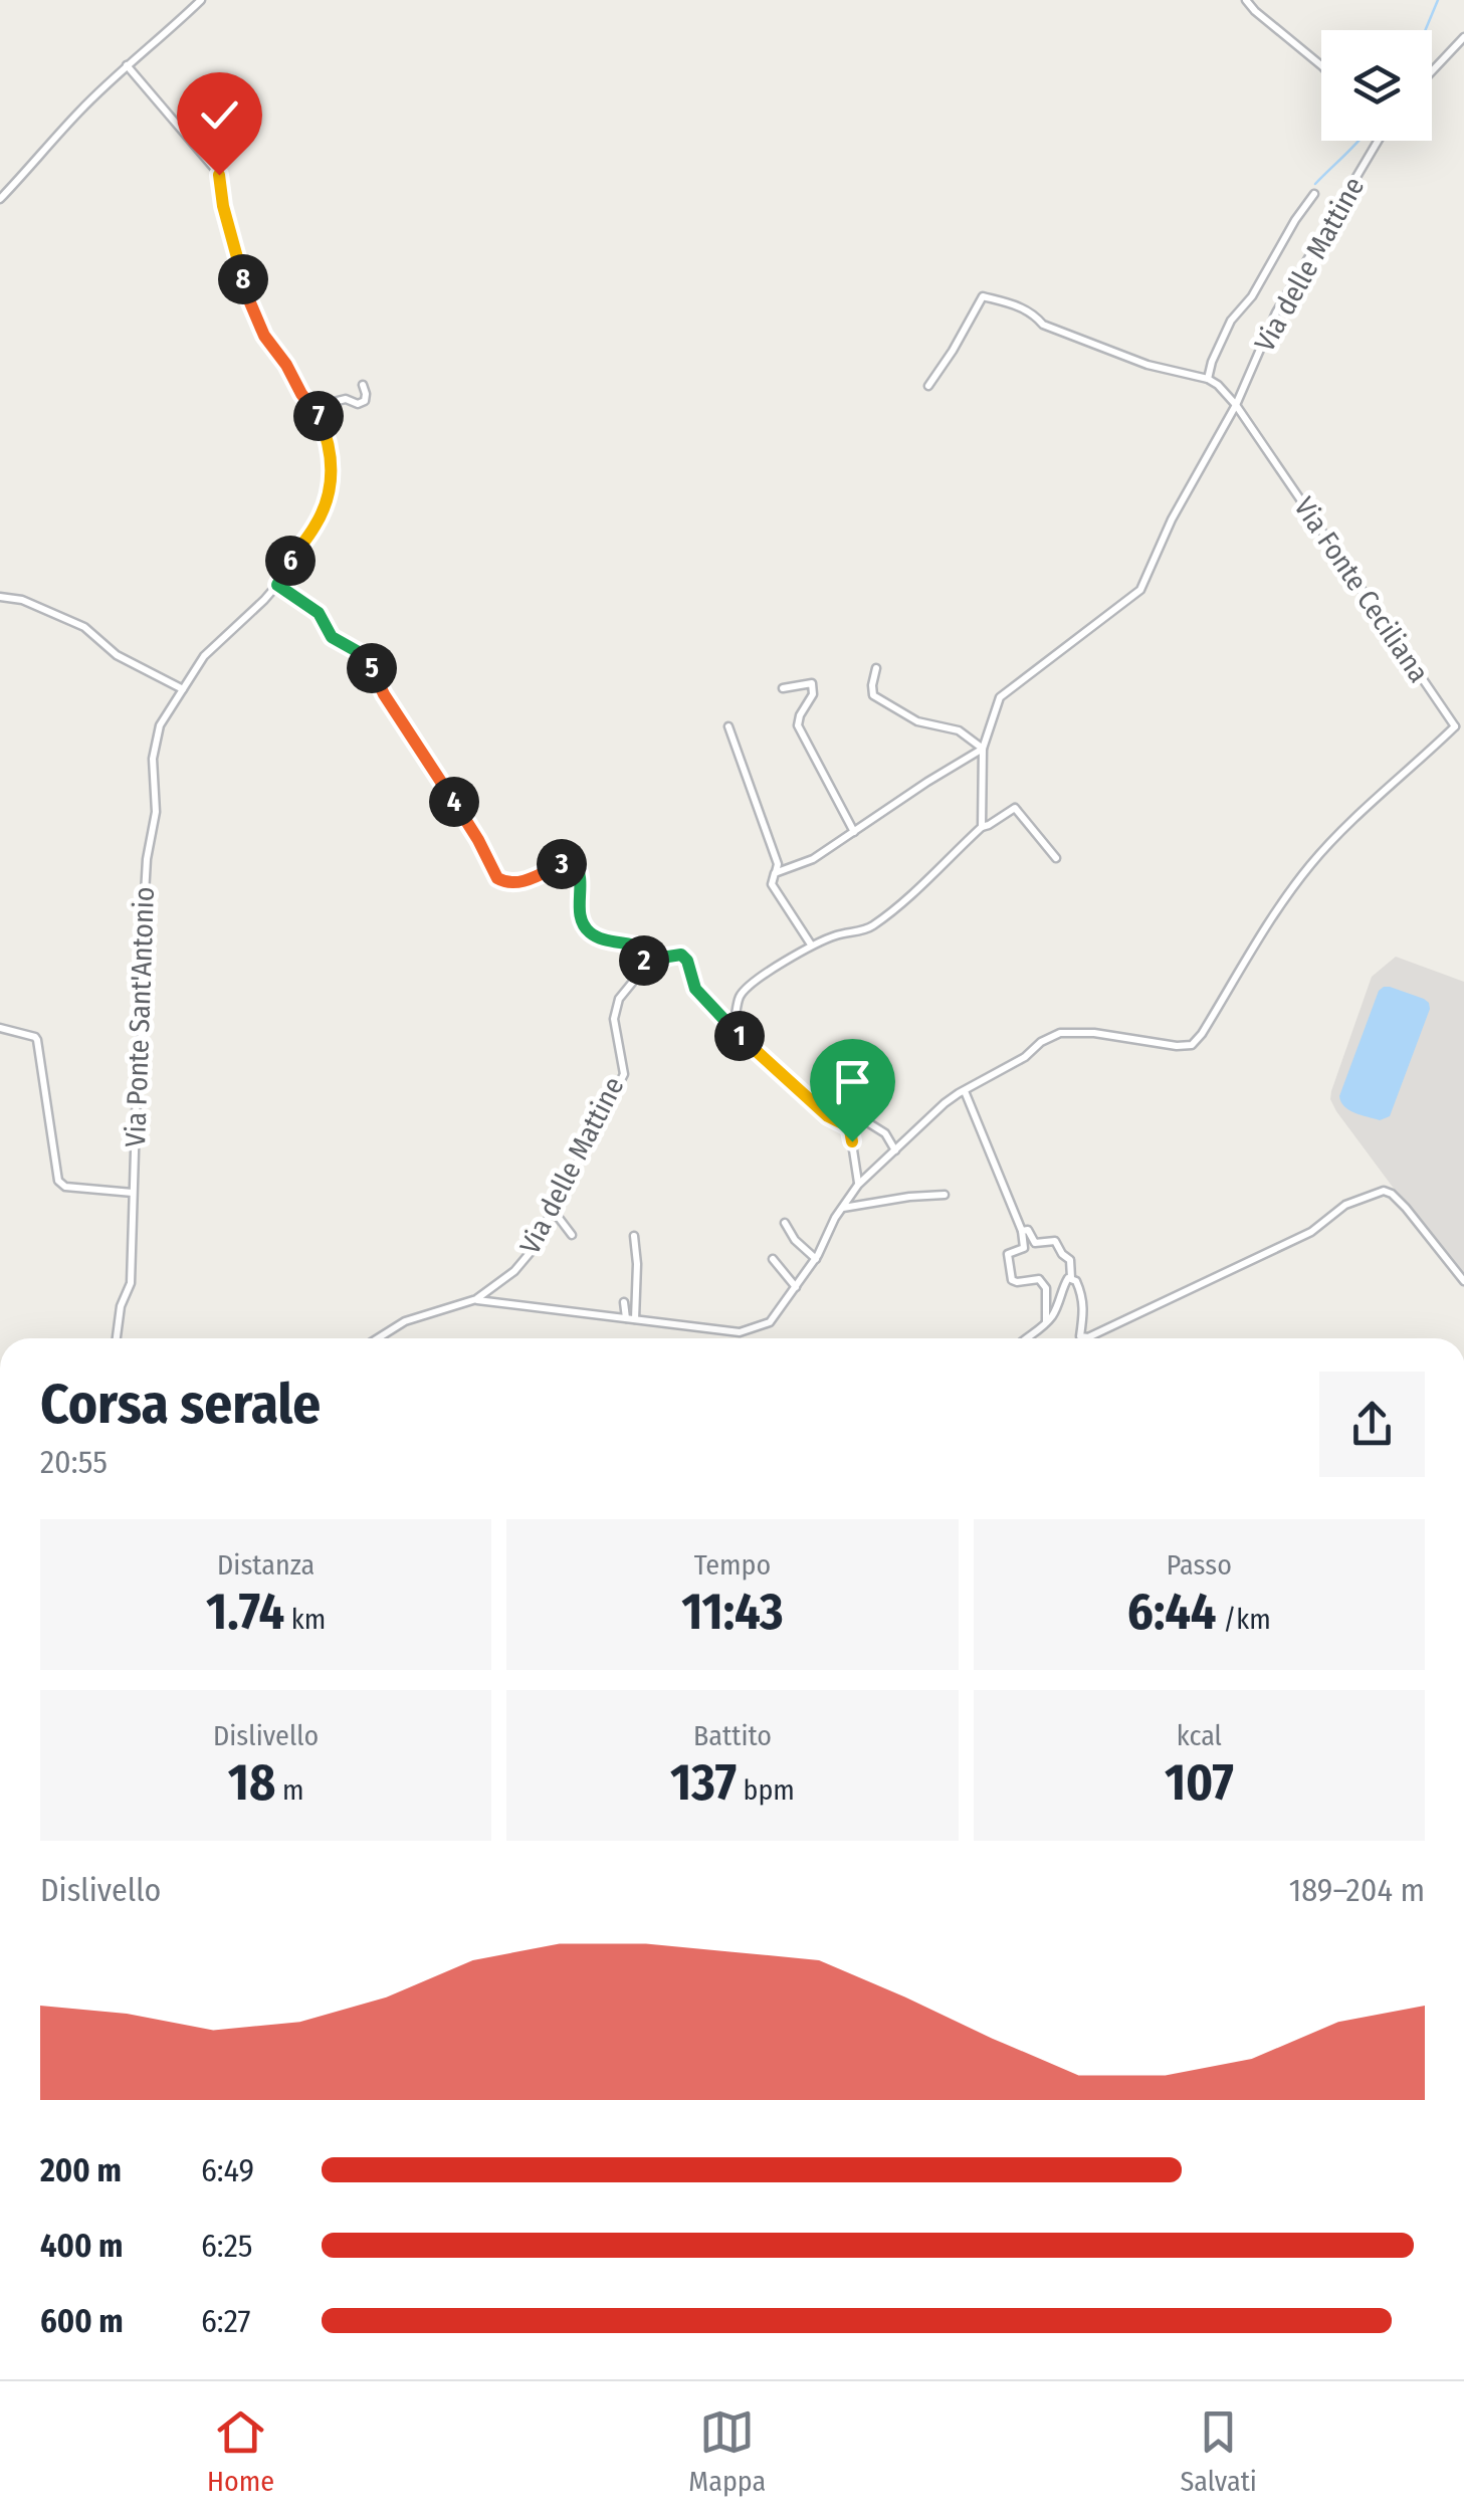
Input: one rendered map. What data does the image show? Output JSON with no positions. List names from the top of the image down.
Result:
{
  "streets": {
    "street": ["Via delle Mattine", "Via Fonte Ceciliana", "Via Ponte Sant'Antonio"]
  },
  "crossings": [
    ["Via delle Mattine", "Via Fonte Ceciliana"]
  ],
  "page": {
    "pins": [
      "8",
      "7",
      "6",
      "5",
      "4",
      "3",
      "2",
      "1"
    ],
    "heading": ["Corsa serale", "20:55"],
    "stats": [
      ["Distanza", "1.74 km"],
      ["Tempo", "11:43"],
      ["Passo", "6:44 /km"],
      ["Dislivello", "18 m"],
      ["Battito", "137 bpm"],
      ["kcal", "107"]
    ],
    "chart": ["Dislivello", "189–204 m"],
    "list": [
      {
        "name": "200 m",
        "note": "6:49"
      },
      {
        "name": "400 m",
        "note": "6:25"
      },
      {
        "name": "600 m",
        "note": "6:27"
      }
    ],
    "tabs": ["Home", "Mappa", "Salvati"]
  }
}
